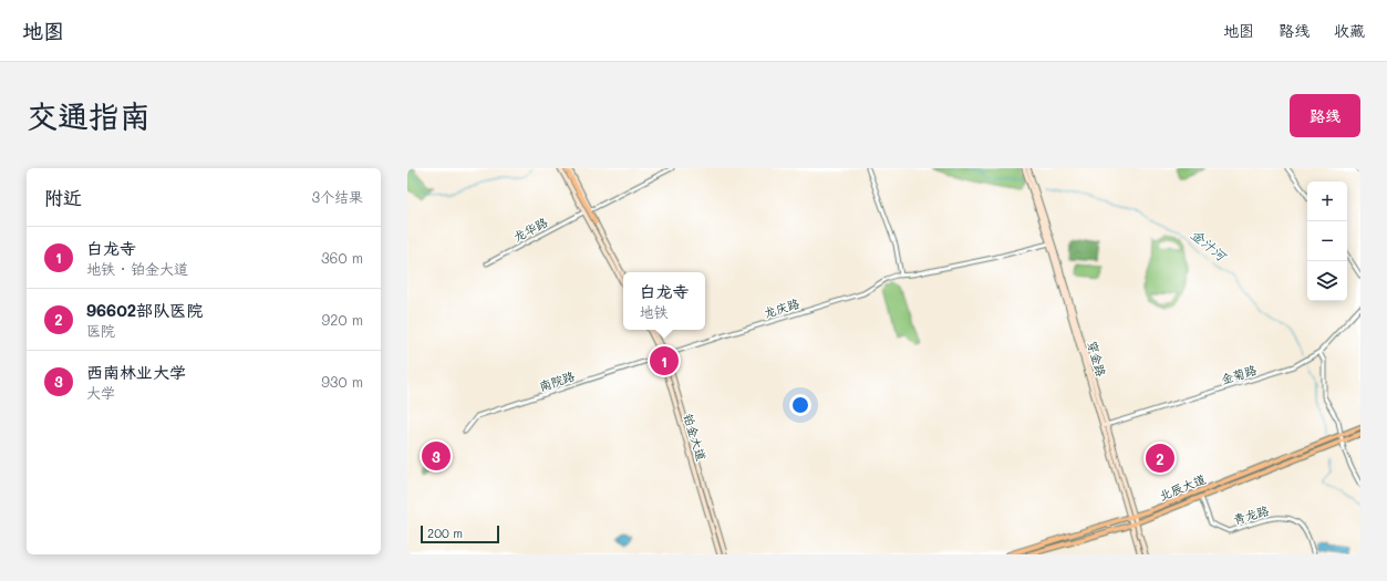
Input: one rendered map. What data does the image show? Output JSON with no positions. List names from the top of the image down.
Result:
{
  "streets": {
    "main road": ["穿金路", "铂金大道", "北辰大道"],
    "street": [
      "龙华路",
      "龙庆路",
      "金菊路",
      "南院路",
      "青龙路"
    ]
  },
  "crossings": [
    ["龙庆路", "穿金路"],
    ["龙庆路", "南院路"],
    ["龙庆路", "铂金大道"],
    ["穿金路", "金菊路"],
    ["穿金路", "北辰大道"],
    ["南院路", "铂金大道"],
    ["北辰大道", "青龙路"]
  ],
  "water": ["金汁河"],
  "scale_bar": "200 m",
  "page": {
    "header": "地图",
    "nav": ["地图", "路线", "收藏"],
    "buttons": "路线",
    "title": "交通指南",
    "heading": ["附近", "3个结果"],
    "map_buttons": ["+", "−"],
    "list": [
      {
        "mark": "1",
        "name": "白龙寺",
        "note": "地铁 · 铂金大道",
        "value": "360 m"
      },
      {
        "mark": "2",
        "name": "96602部队医院",
        "note": "医院",
        "value": "920 m"
      },
      {
        "mark": "3",
        "name": "西南林业大学",
        "note": "大学",
        "value": "930 m"
      }
    ],
    "popup": ["白龙寺", "地铁"],
    "pins": ["1", "3", "2"],
    "scale": "200 m"
  }
}
